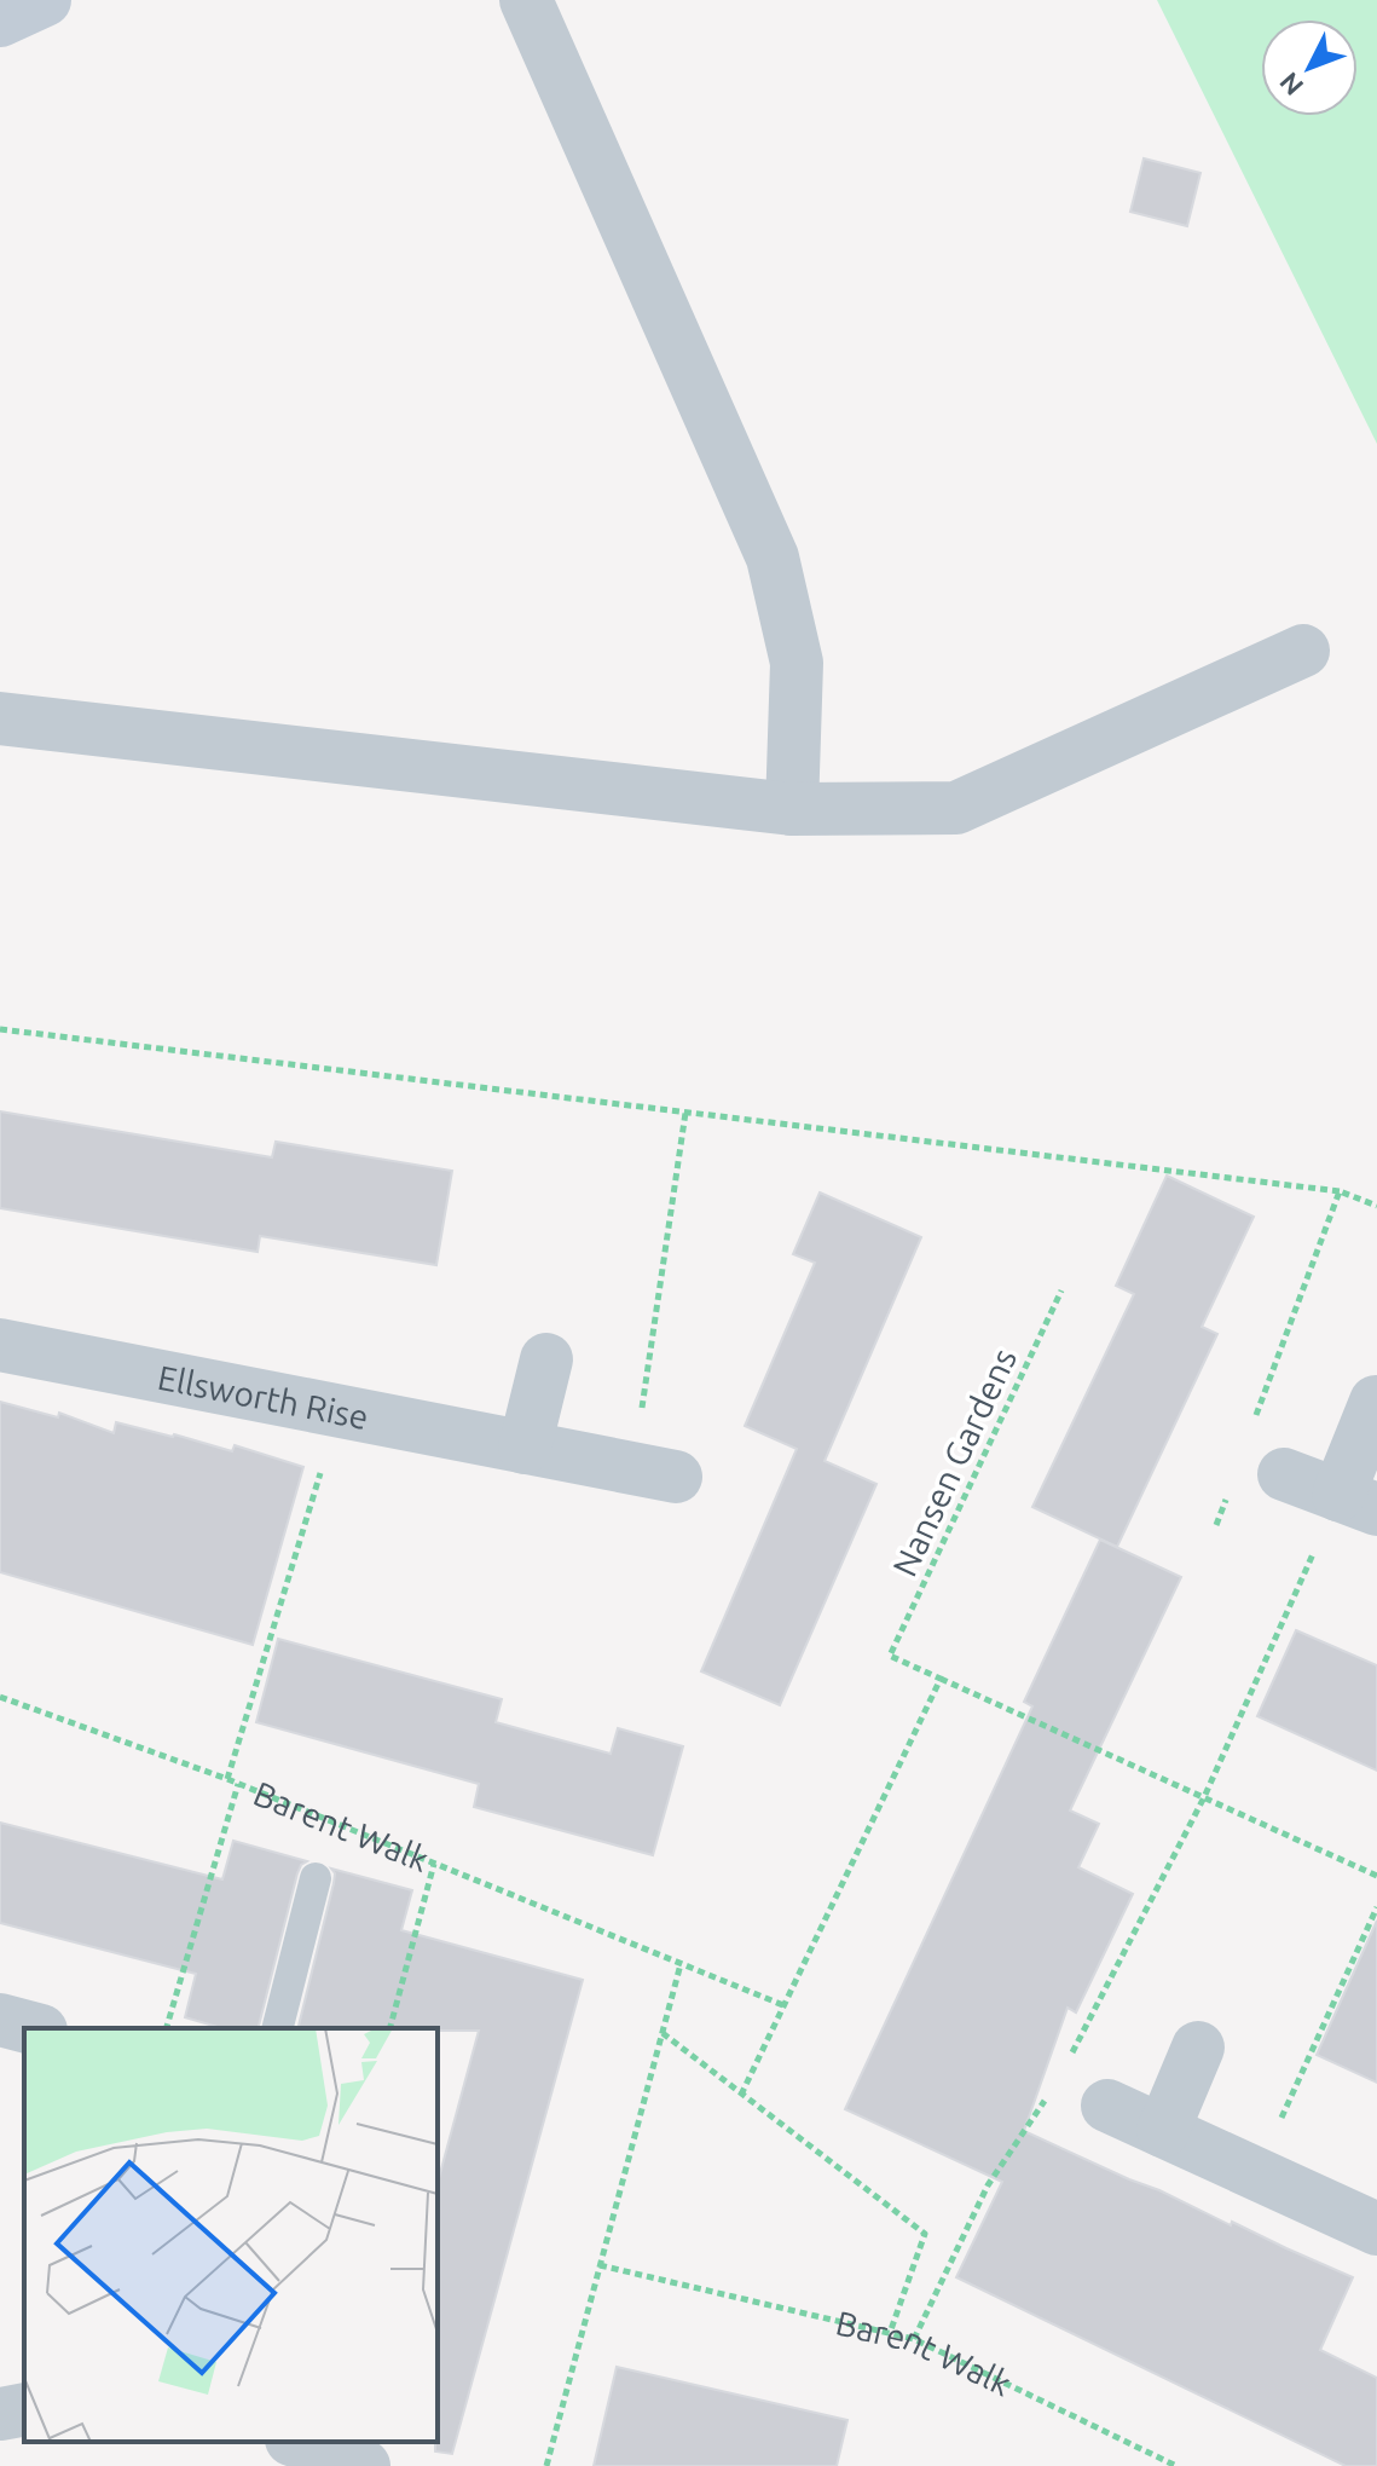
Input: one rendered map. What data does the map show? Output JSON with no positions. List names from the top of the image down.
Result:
{
  "streets": {
    "street": ["Ellsworth Rise"],
    "path": ["Nansen Gardens", "Barent Walk"]
  },
  "north": "bottom left"
}
